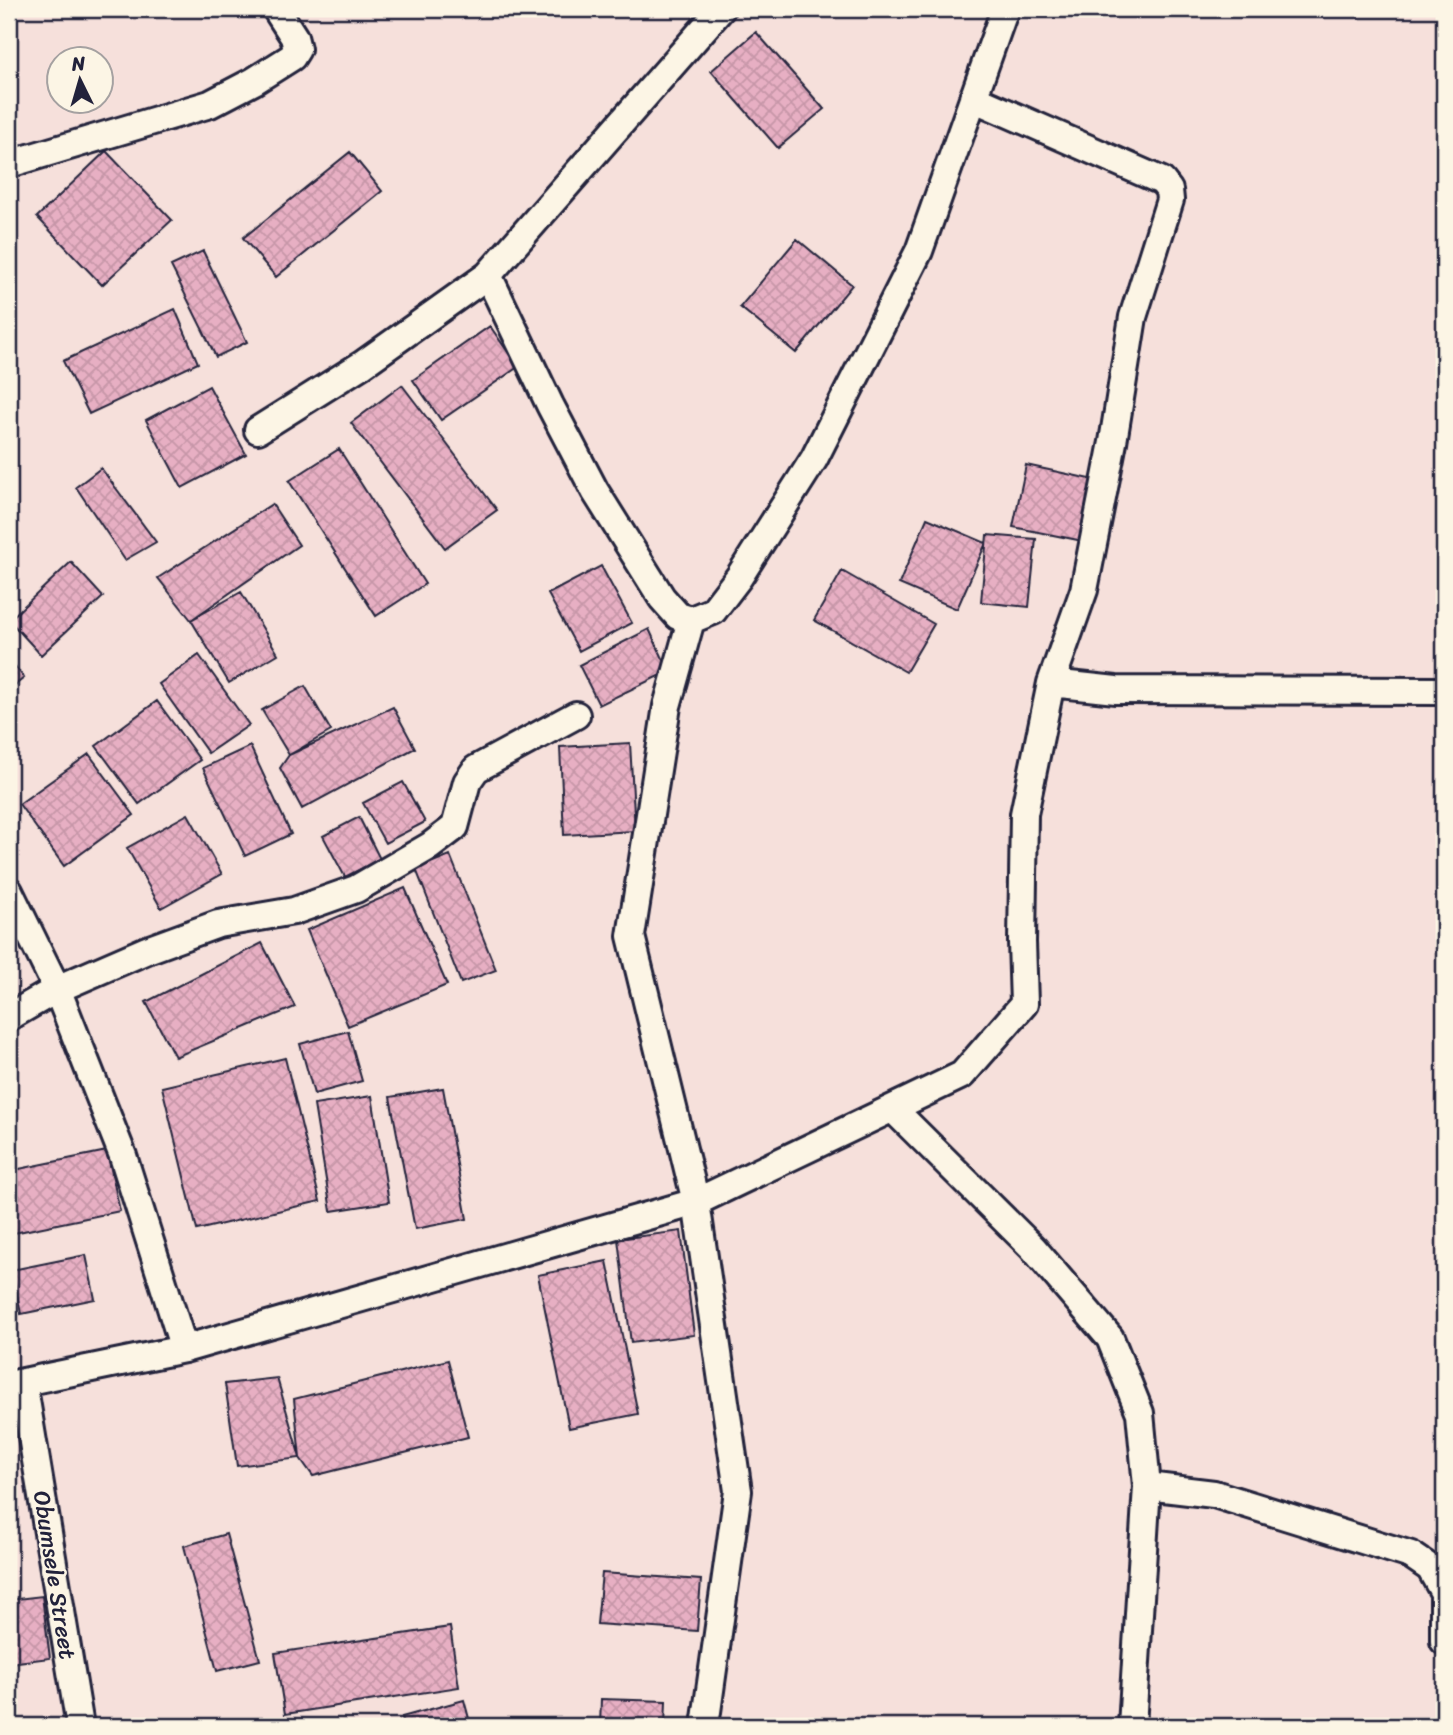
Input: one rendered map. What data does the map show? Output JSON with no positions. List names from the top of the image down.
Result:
{
  "streets": {
    "street": ["Obumsele Street"]
  },
  "north": "top"
}
